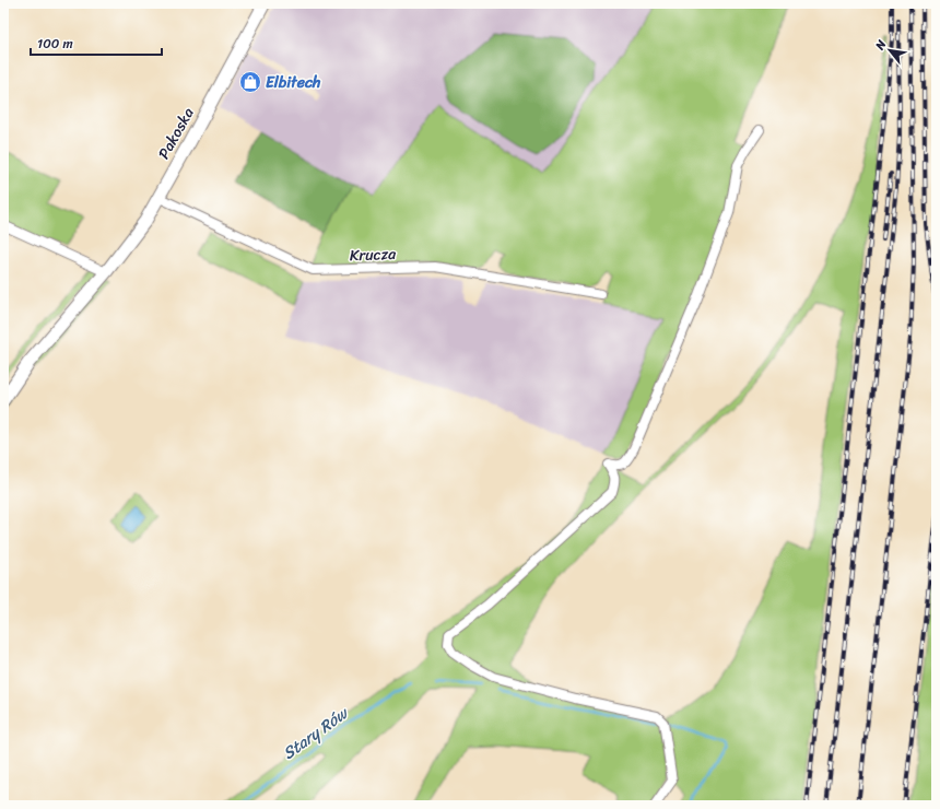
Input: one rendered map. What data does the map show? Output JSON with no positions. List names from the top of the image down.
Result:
{
  "streets": {
    "main road": ["Pakoska"],
    "street": ["Krucza"]
  },
  "crossings": [
    ["Pakoska", "Krucza"]
  ],
  "water": ["Stary Rów"],
  "places": {
    "shop": ["Elbitech"]
  },
  "scale_bar": "100 m",
  "north": "top left"
}
